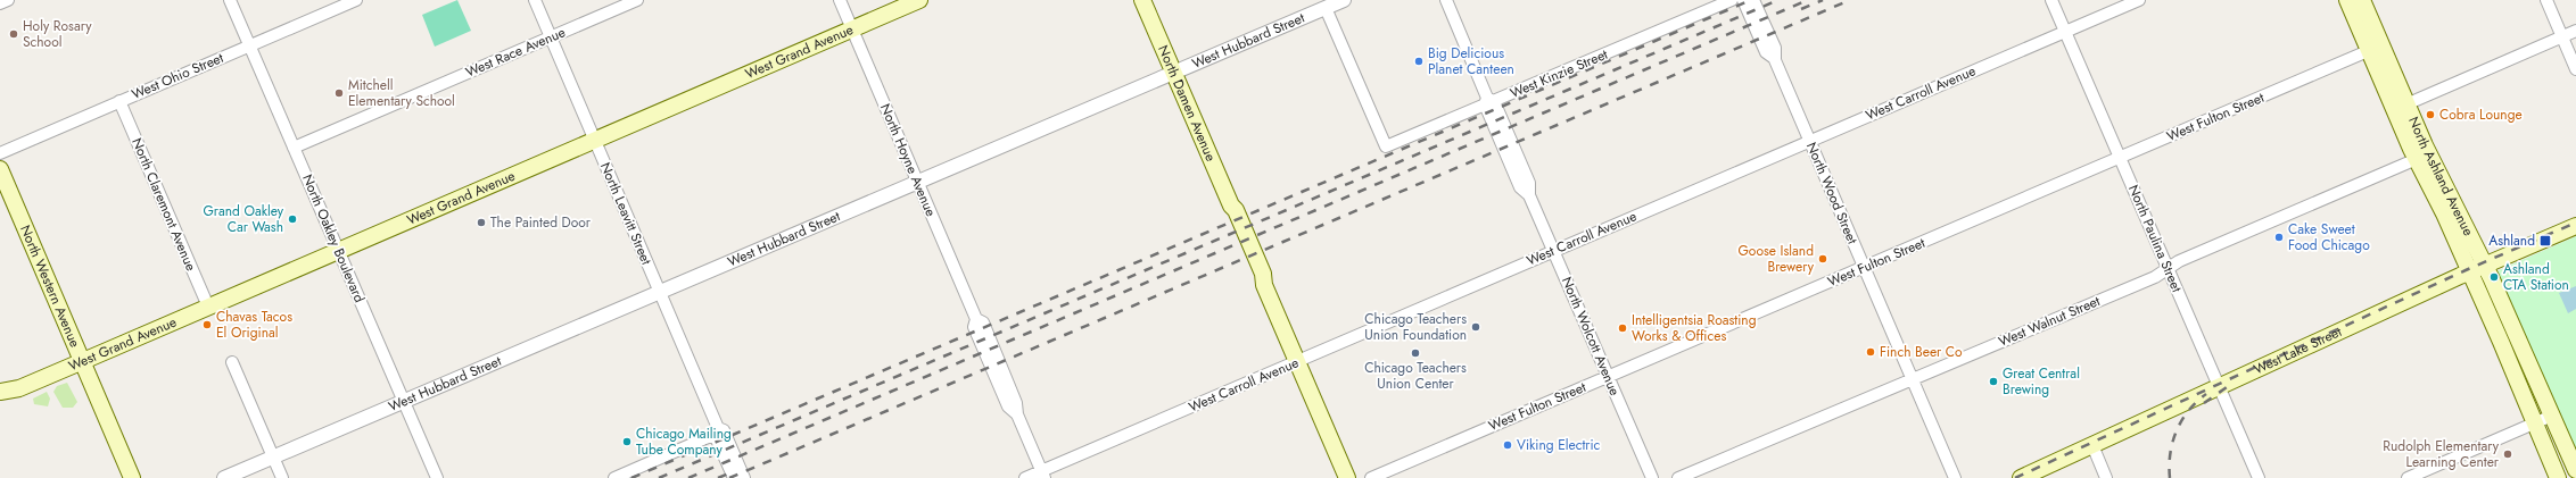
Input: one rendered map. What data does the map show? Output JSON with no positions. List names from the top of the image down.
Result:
{
  "streets": {
    "main road": [
      "West Grand Avenue",
      "North Damen Avenue",
      "North Ashland Avenue",
      "North Western Avenue",
      "West Lake Street"
    ],
    "street": [
      "West Hubbard Street",
      "West Race Avenue",
      "West Kinzie Street",
      "West Ohio Street",
      "West Carroll Avenue",
      "West Fulton Street",
      "North Hoyne Avenue",
      "North Wood Street",
      "North Claremont Avenue",
      "North Leavitt Street",
      "North Oakley Boulevard",
      "North Paulina Street",
      "West Walnut Street",
      "North Wolcott Avenue"
    ]
  },
  "crossings": [
    ["West Hubbard Street", "West Kinzie Street"],
    ["West Hubbard Street", "North Damen Avenue"],
    ["West Hubbard Street", "North Hoyne Avenue"],
    ["West Hubbard Street", "North Leavitt Street"],
    ["West Hubbard Street", "North Oakley Boulevard"],
    ["West Race Avenue", "North Leavitt Street"],
    ["West Race Avenue", "North Oakley Boulevard"],
    ["West Grand Avenue", "North Hoyne Avenue"],
    ["West Grand Avenue", "North Claremont Avenue"],
    ["West Grand Avenue", "North Leavitt Street"],
    ["West Grand Avenue", "North Oakley Boulevard"],
    ["West Grand Avenue", "North Western Avenue"],
    ["West Kinzie Street", "North Wolcott Avenue"],
    ["West Ohio Street", "North Claremont Avenue"],
    ["West Ohio Street", "North Oakley Boulevard"],
    ["West Carroll Avenue", "North Damen Avenue"],
    ["West Carroll Avenue", "North Hoyne Avenue"],
    ["West Carroll Avenue", "North Wood Street"],
    ["West Carroll Avenue", "North Paulina Street"],
    ["West Carroll Avenue", "North Wolcott Avenue"],
    ["West Fulton Street", "North Ashland Avenue"],
    ["West Fulton Street", "North Wood Street"],
    ["West Fulton Street", "North Paulina Street"],
    ["West Fulton Street", "North Wolcott Avenue"],
    ["North Ashland Avenue", "West Walnut Street"],
    ["North Ashland Avenue", "West Lake Street"],
    ["North Wood Street", "West Walnut Street"],
    ["North Paulina Street", "West Walnut Street"],
    ["North Paulina Street", "West Lake Street"]
  ],
  "places": {
    "other": [
      "Holy Rosary School",
      "Big Delicious Planet Canteen",
      "Mitchell Elementary School",
      "Cobra Lounge",
      "Grand Oakley Car Wash",
      "The Painted Door",
      "Cake Sweet Food Chicago",
      "Goose Island Brewery",
      "Ashland CTA Station",
      "Chavas Tacos El Original",
      "Chicago Teachers Union Foundation",
      "Intelligentsia Roasting Works & Offices",
      "Finch Beer Co",
      "Chicago Teachers Union Center",
      "Great Central Brewing",
      "Chicago Mailing Tube Company",
      "Viking Electric",
      "Rudolph Elementary Learning Center"
    ],
    "transit": ["Ashland"]
  }
}
